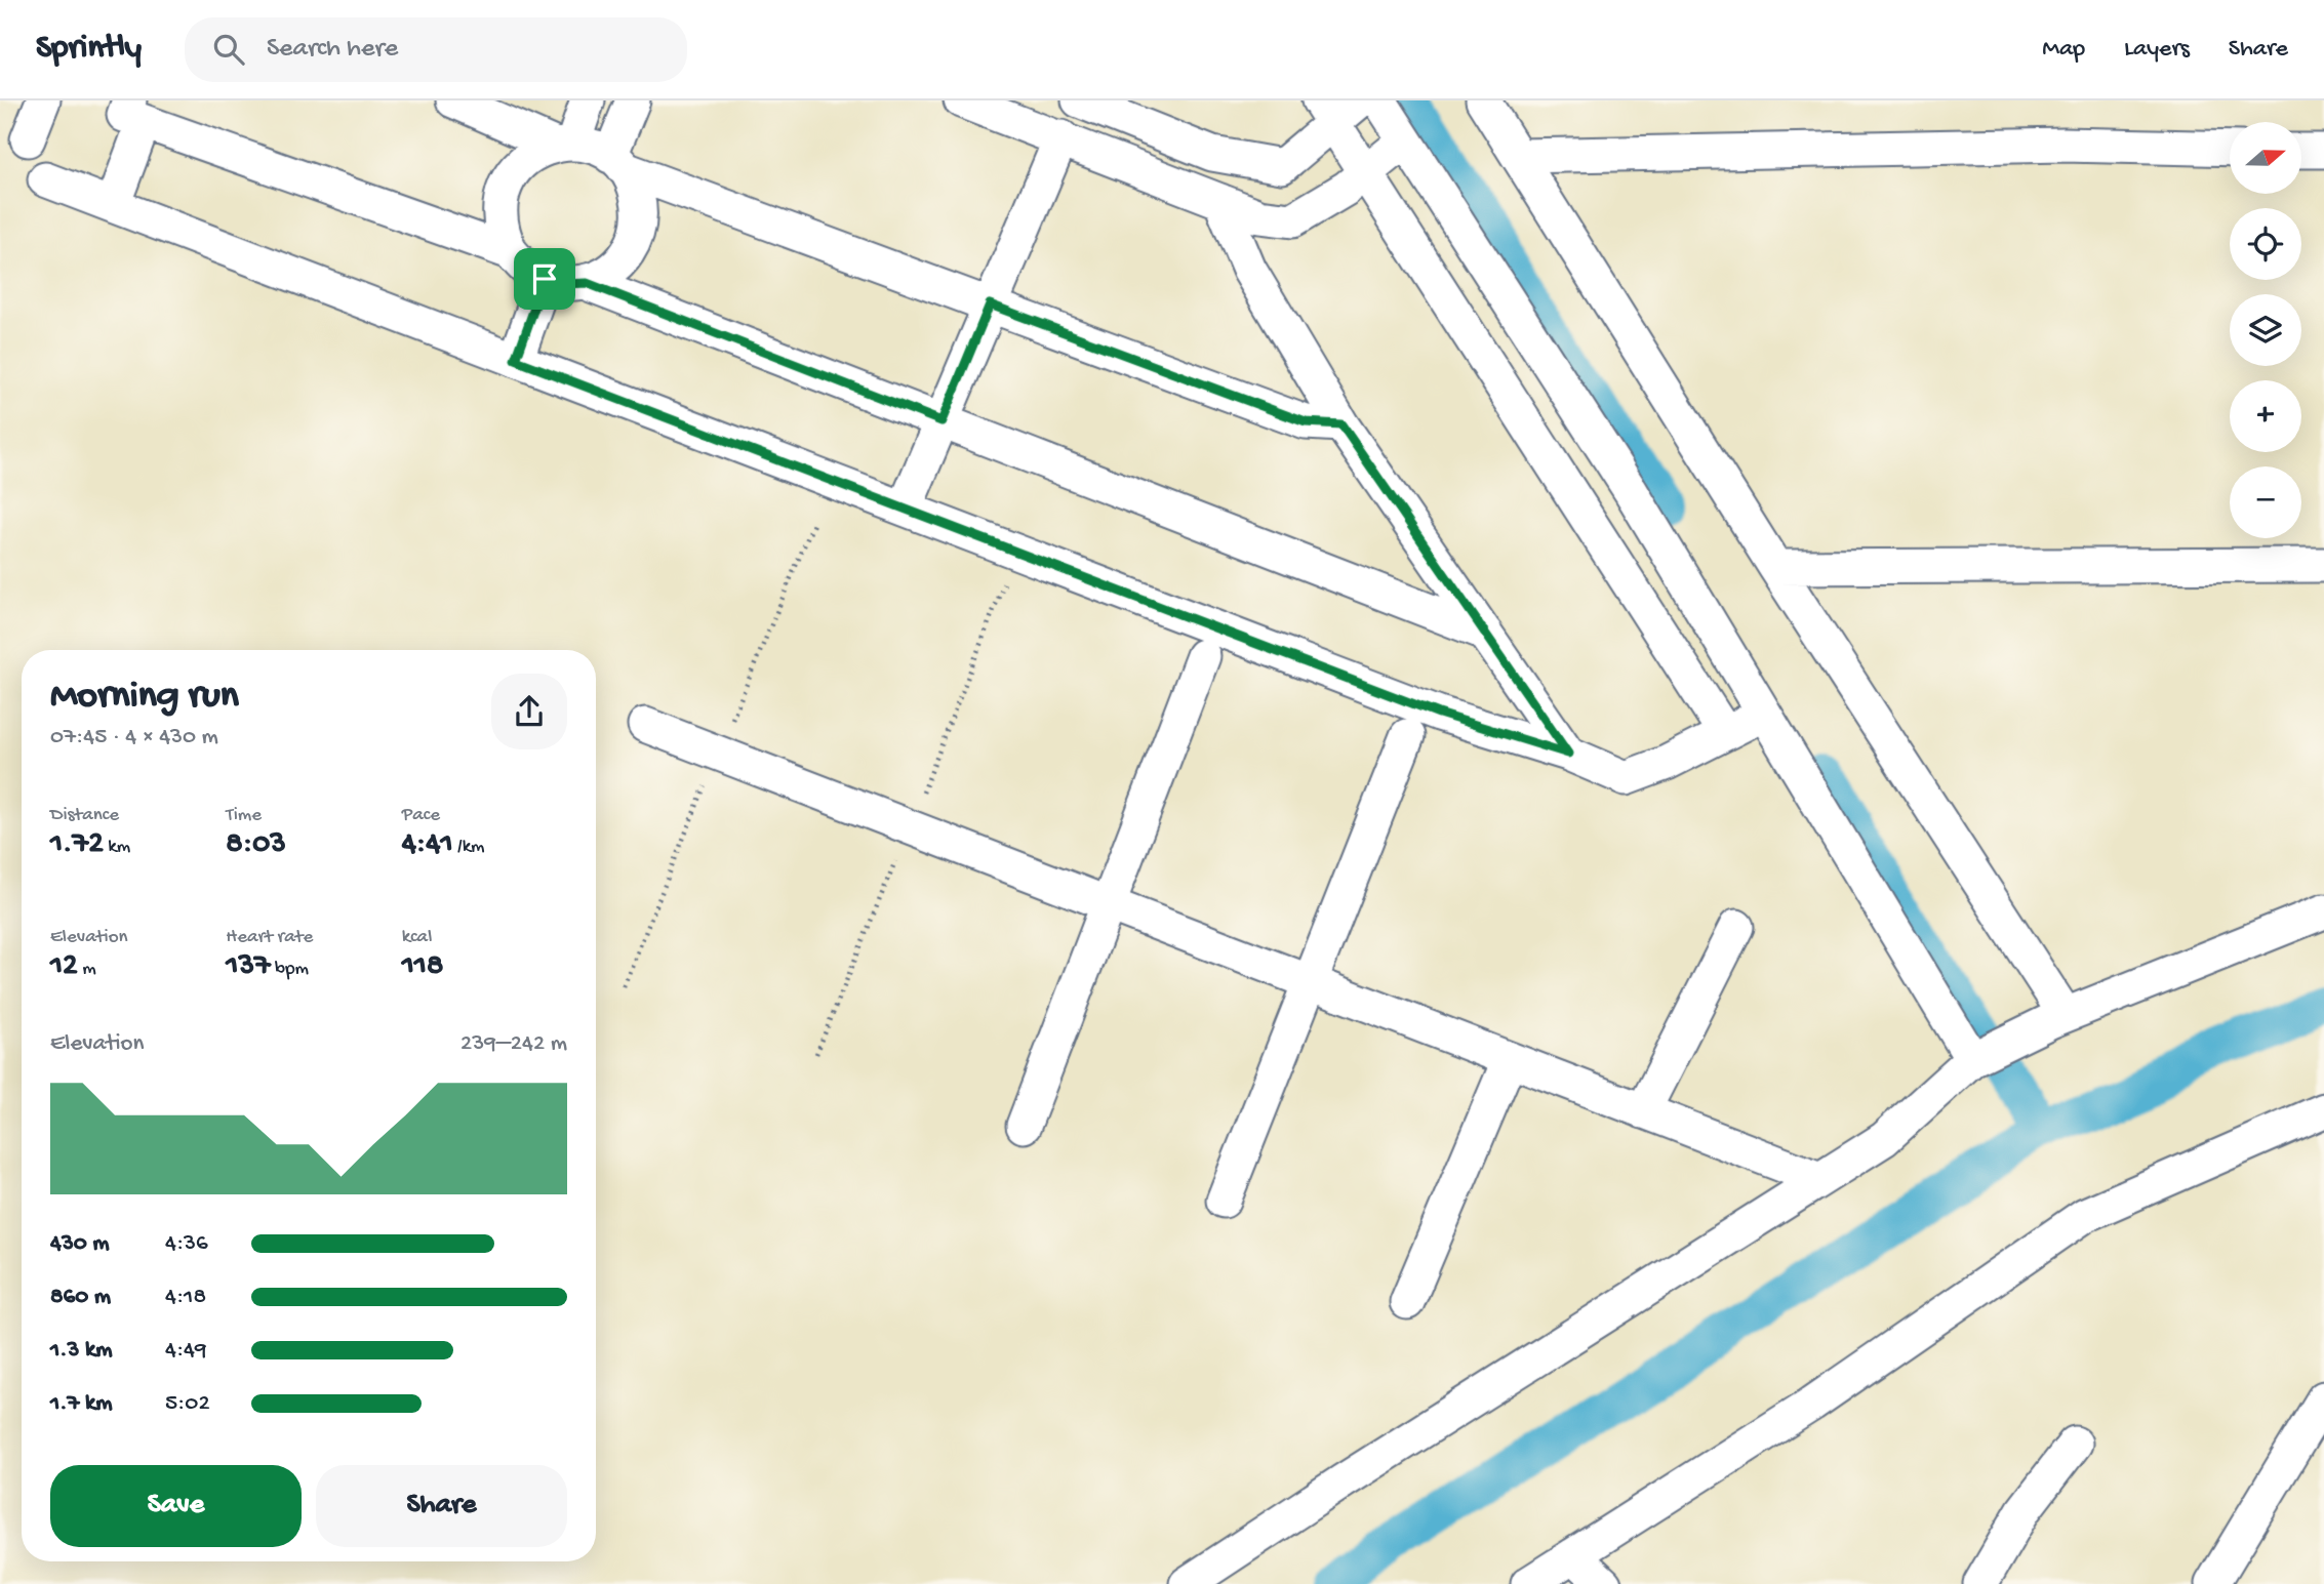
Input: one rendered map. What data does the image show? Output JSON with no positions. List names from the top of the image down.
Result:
{
  "north": "right",
  "page": {
    "header": "Sprintly",
    "search": "Search here",
    "nav": ["Map", "Layers", "Share"],
    "map_buttons": ["+", "−"],
    "heading": ["Morning run", "07:45 · 4 × 430 m"],
    "stats": [
      ["Distance", "1.72 km"],
      ["Time", "8:03"],
      ["Pace", "4:41 /km"],
      ["Elevation", "12 m"],
      ["Heart rate", "137 bpm"],
      ["kcal", "118"]
    ],
    "chart": ["Elevation", "239–242 m"],
    "list": [
      {
        "name": "430 m",
        "note": "4:36"
      },
      {
        "name": "860 m",
        "note": "4:18"
      },
      {
        "name": "1.3 km",
        "note": "4:49"
      },
      {
        "name": "1.7 km",
        "note": "5:02"
      }
    ],
    "buttons": ["Save", "Share"]
  }
}
